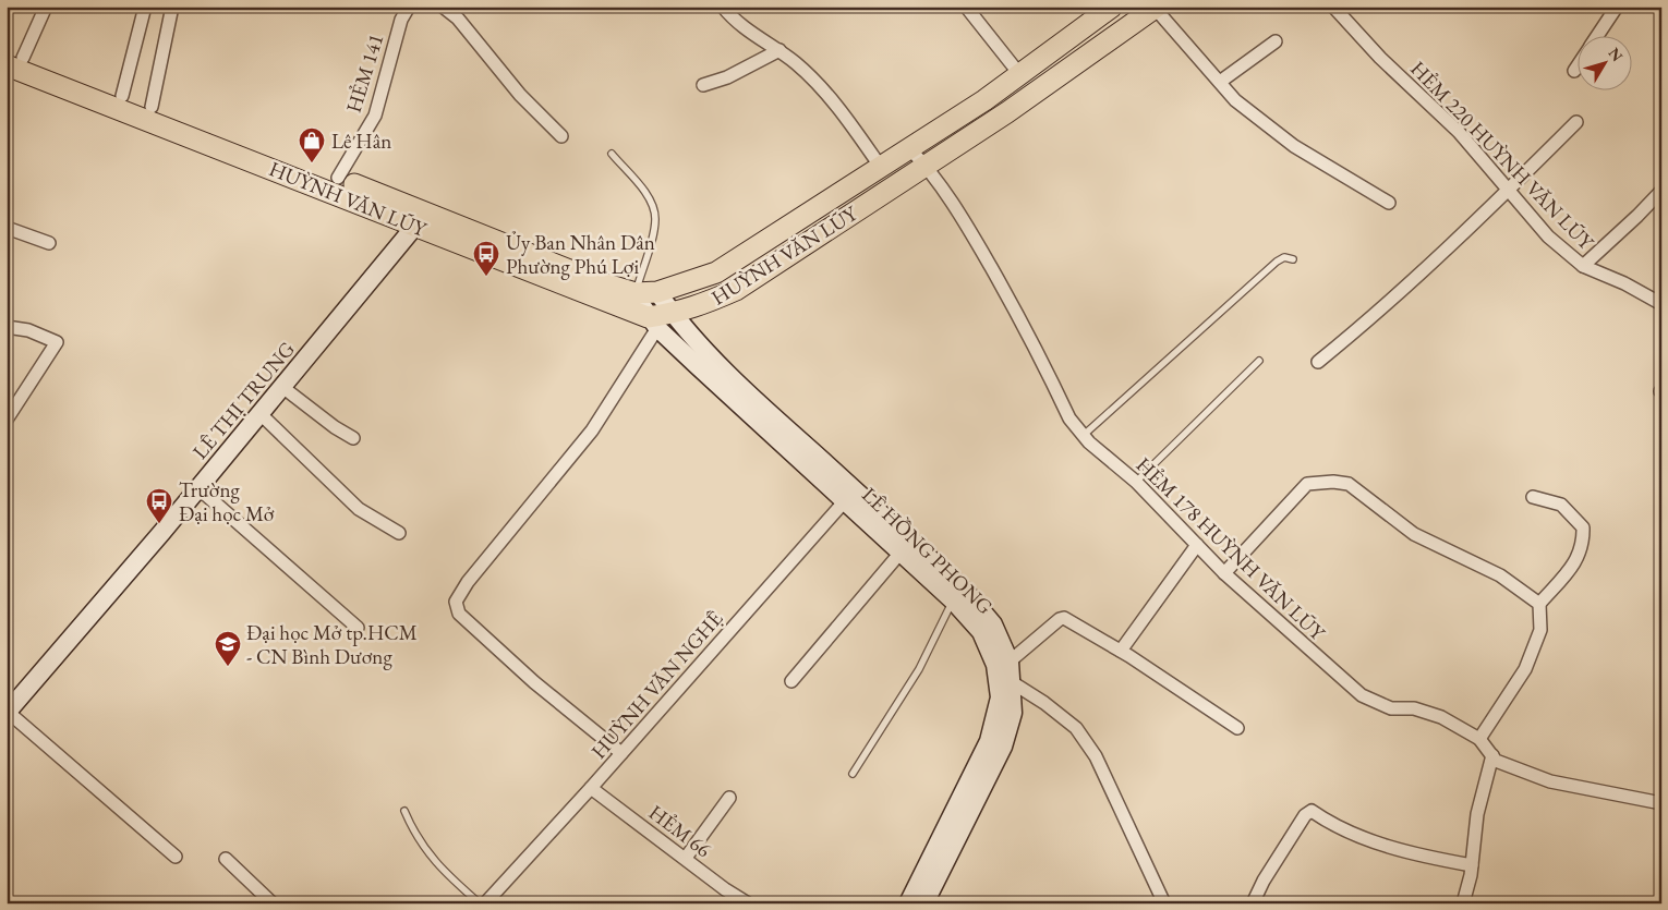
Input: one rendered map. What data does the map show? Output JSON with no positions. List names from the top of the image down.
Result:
{
  "streets": {
    "main road": ["HUỲNH VĂN LŨY"],
    "street": [
      "HẺM 141",
      "HẺM 220 HUỲNH VĂN LŨY",
      "LÊ THỊ TRUNG",
      "HẺM 178 HUỲNH VĂN LŨY",
      "LÊ HỒNG PHONG",
      "HUỲNH VĂN NGHỆ",
      "HẺM 66"
    ]
  },
  "crossings": [
    ["HẺM 141", "HUỲNH VĂN LŨY"],
    ["HUỲNH VĂN LŨY", "LÊ THỊ TRUNG"],
    ["HUỲNH VĂN LŨY", "HẺM 178 HUỲNH VĂN LŨY"],
    ["HUỲNH VĂN LŨY", "LÊ HỒNG PHONG"],
    ["LÊ HỒNG PHONG", "HUỲNH VĂN NGHỆ"],
    ["HUỲNH VĂN NGHỆ", "HẺM 66"]
  ],
  "places": {
    "shop": ["Lê Hân"],
    "bus stop": ["Ủy Ban Nhân Dân Phường Phú Lợi", "Trường Đại học Mở"],
    "school or university": ["Đại học Mở tp.HCM - CN Bình Dương"]
  },
  "north": "top right"
}
